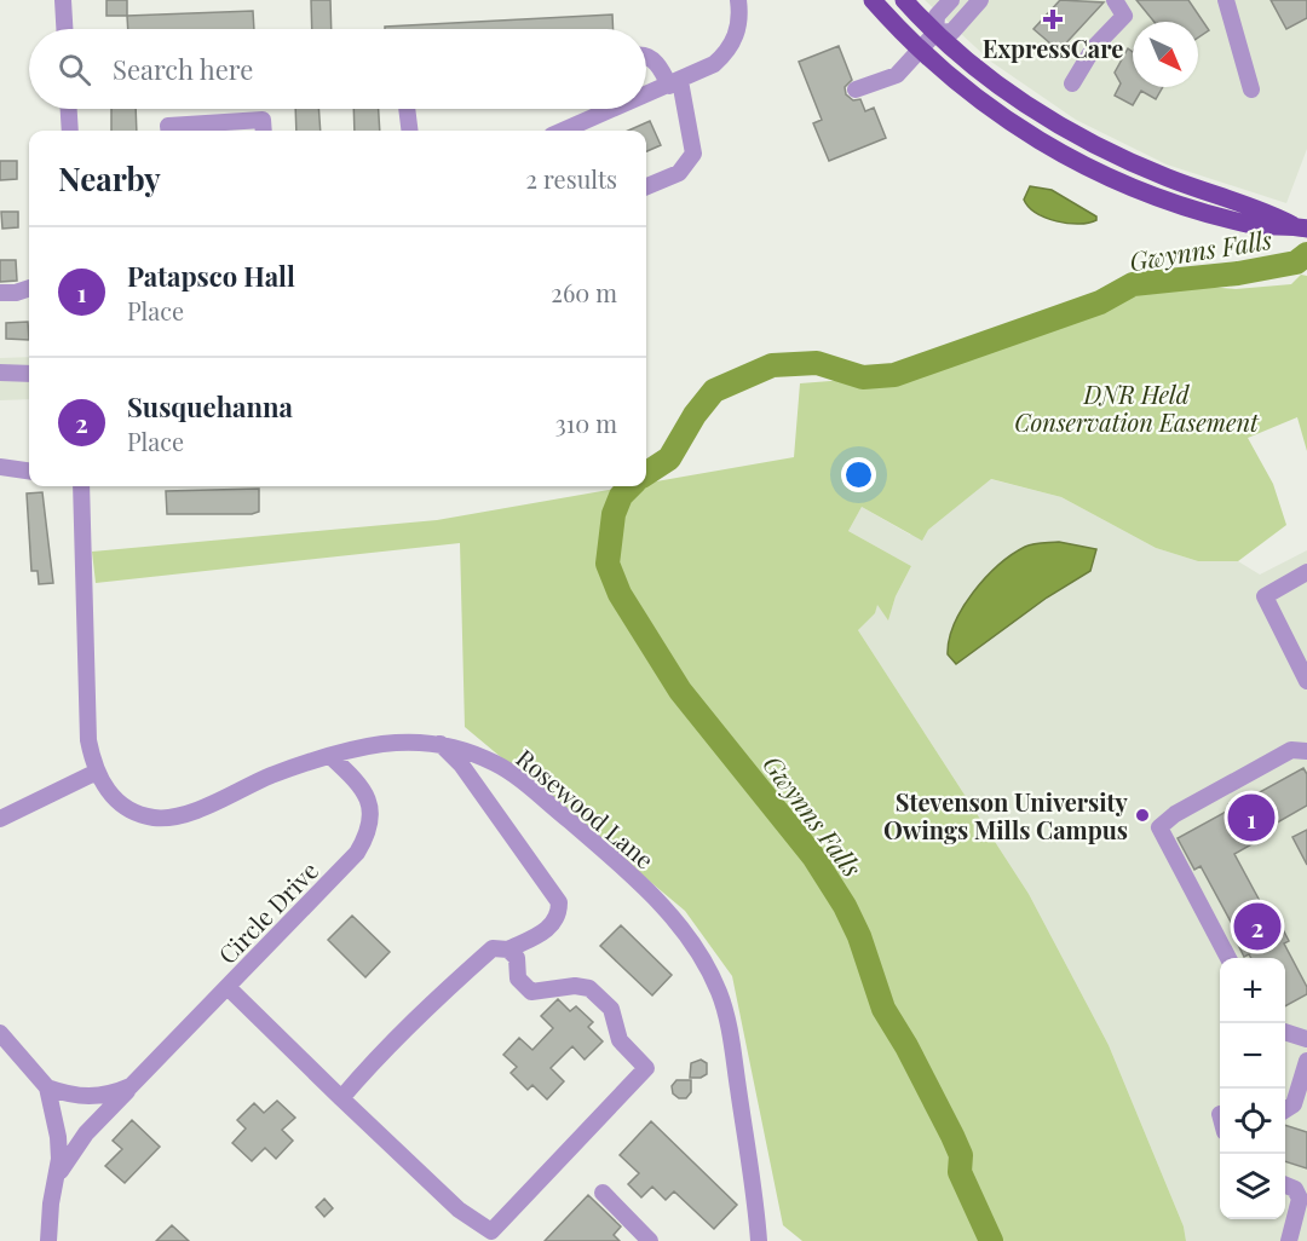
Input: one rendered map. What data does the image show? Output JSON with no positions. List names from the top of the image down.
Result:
{
  "streets": {
    "street": ["Rosewood Lane", "Circle Drive"]
  },
  "crossings": [
    ["Rosewood Lane", "Circle Drive"]
  ],
  "water": ["Gwynns Falls"],
  "parks": ["DNR Held Conservation Easement"],
  "places": {
    "health": ["ExpressCare"],
    "other": ["Stevenson University Owings Mills Campus"]
  },
  "north": "bottom right",
  "page": {
    "search": "Search here",
    "heading": ["Nearby", "2 results"],
    "list": [
      {
        "mark": "1",
        "name": "Patapsco Hall",
        "note": "Place",
        "value": "260 m"
      },
      {
        "mark": "2",
        "name": "Susquehanna",
        "note": "Place",
        "value": "310 m"
      }
    ],
    "pins": ["1", "2"],
    "map_buttons": ["+", "−"]
  }
}
